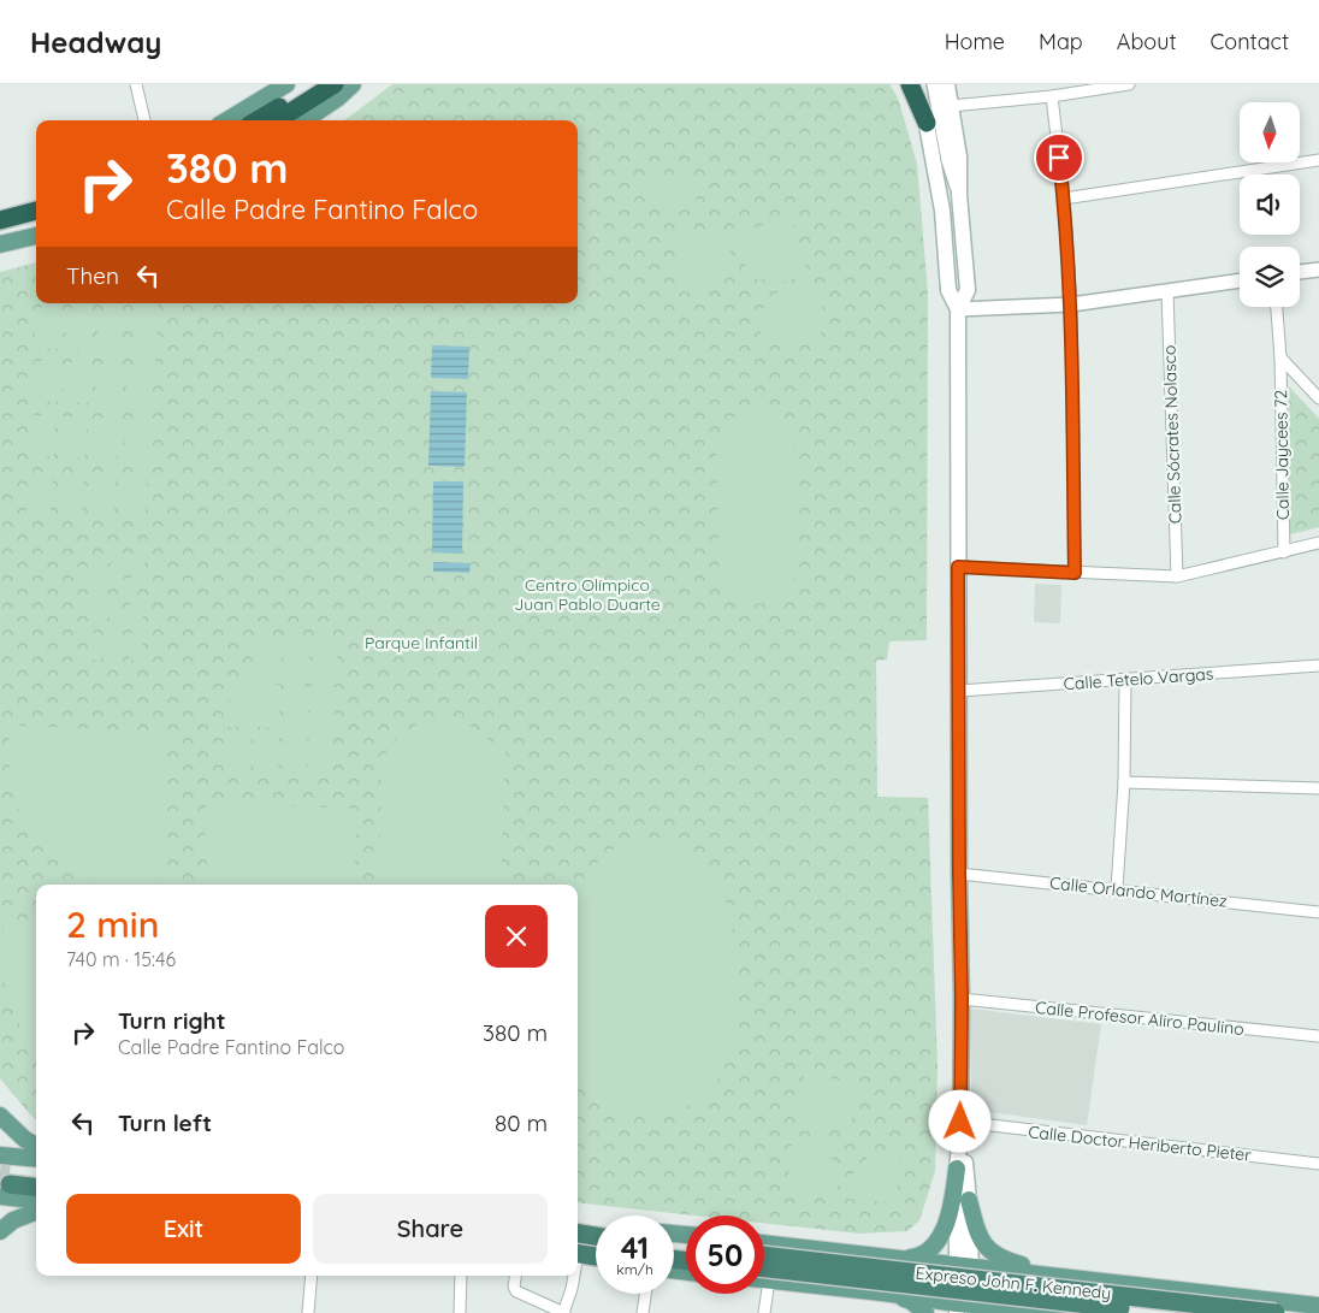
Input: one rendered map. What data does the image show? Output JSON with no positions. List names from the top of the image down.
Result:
{
  "streets": {
    "highway": ["Expreso John F. Kennedy"],
    "street": [
      "Calle Sócrates Nolasco",
      "Calle Jaycees 72",
      "Calle Tetelo Vargas",
      "Calle Orlando Martínez",
      "Calle Profesor Aliro Paulino",
      "Calle Doctor Heriberto Pieter"
    ]
  },
  "parks": ["Centro Olímpico Juan Pablo Duarte", "Parque Infantil"],
  "north": "bottom",
  "page": {
    "header": "Headway",
    "nav": [
      "Home",
      "Map",
      "About",
      "Contact"
    ],
    "turn": ["380 m", "Calle Padre Fantino Falco"],
    "then": "Then",
    "heading": ["2 min", "740 m · 15:46"],
    "list": [
      {
        "name": "Turn right",
        "note": "Calle Padre Fantino Falco",
        "value": "380 m"
      },
      {
        "name": "Turn left",
        "value": "80 m"
      }
    ],
    "buttons": ["Exit", "Share"],
    "speed": "41 km/h",
    "limit": "50"
  }
}
